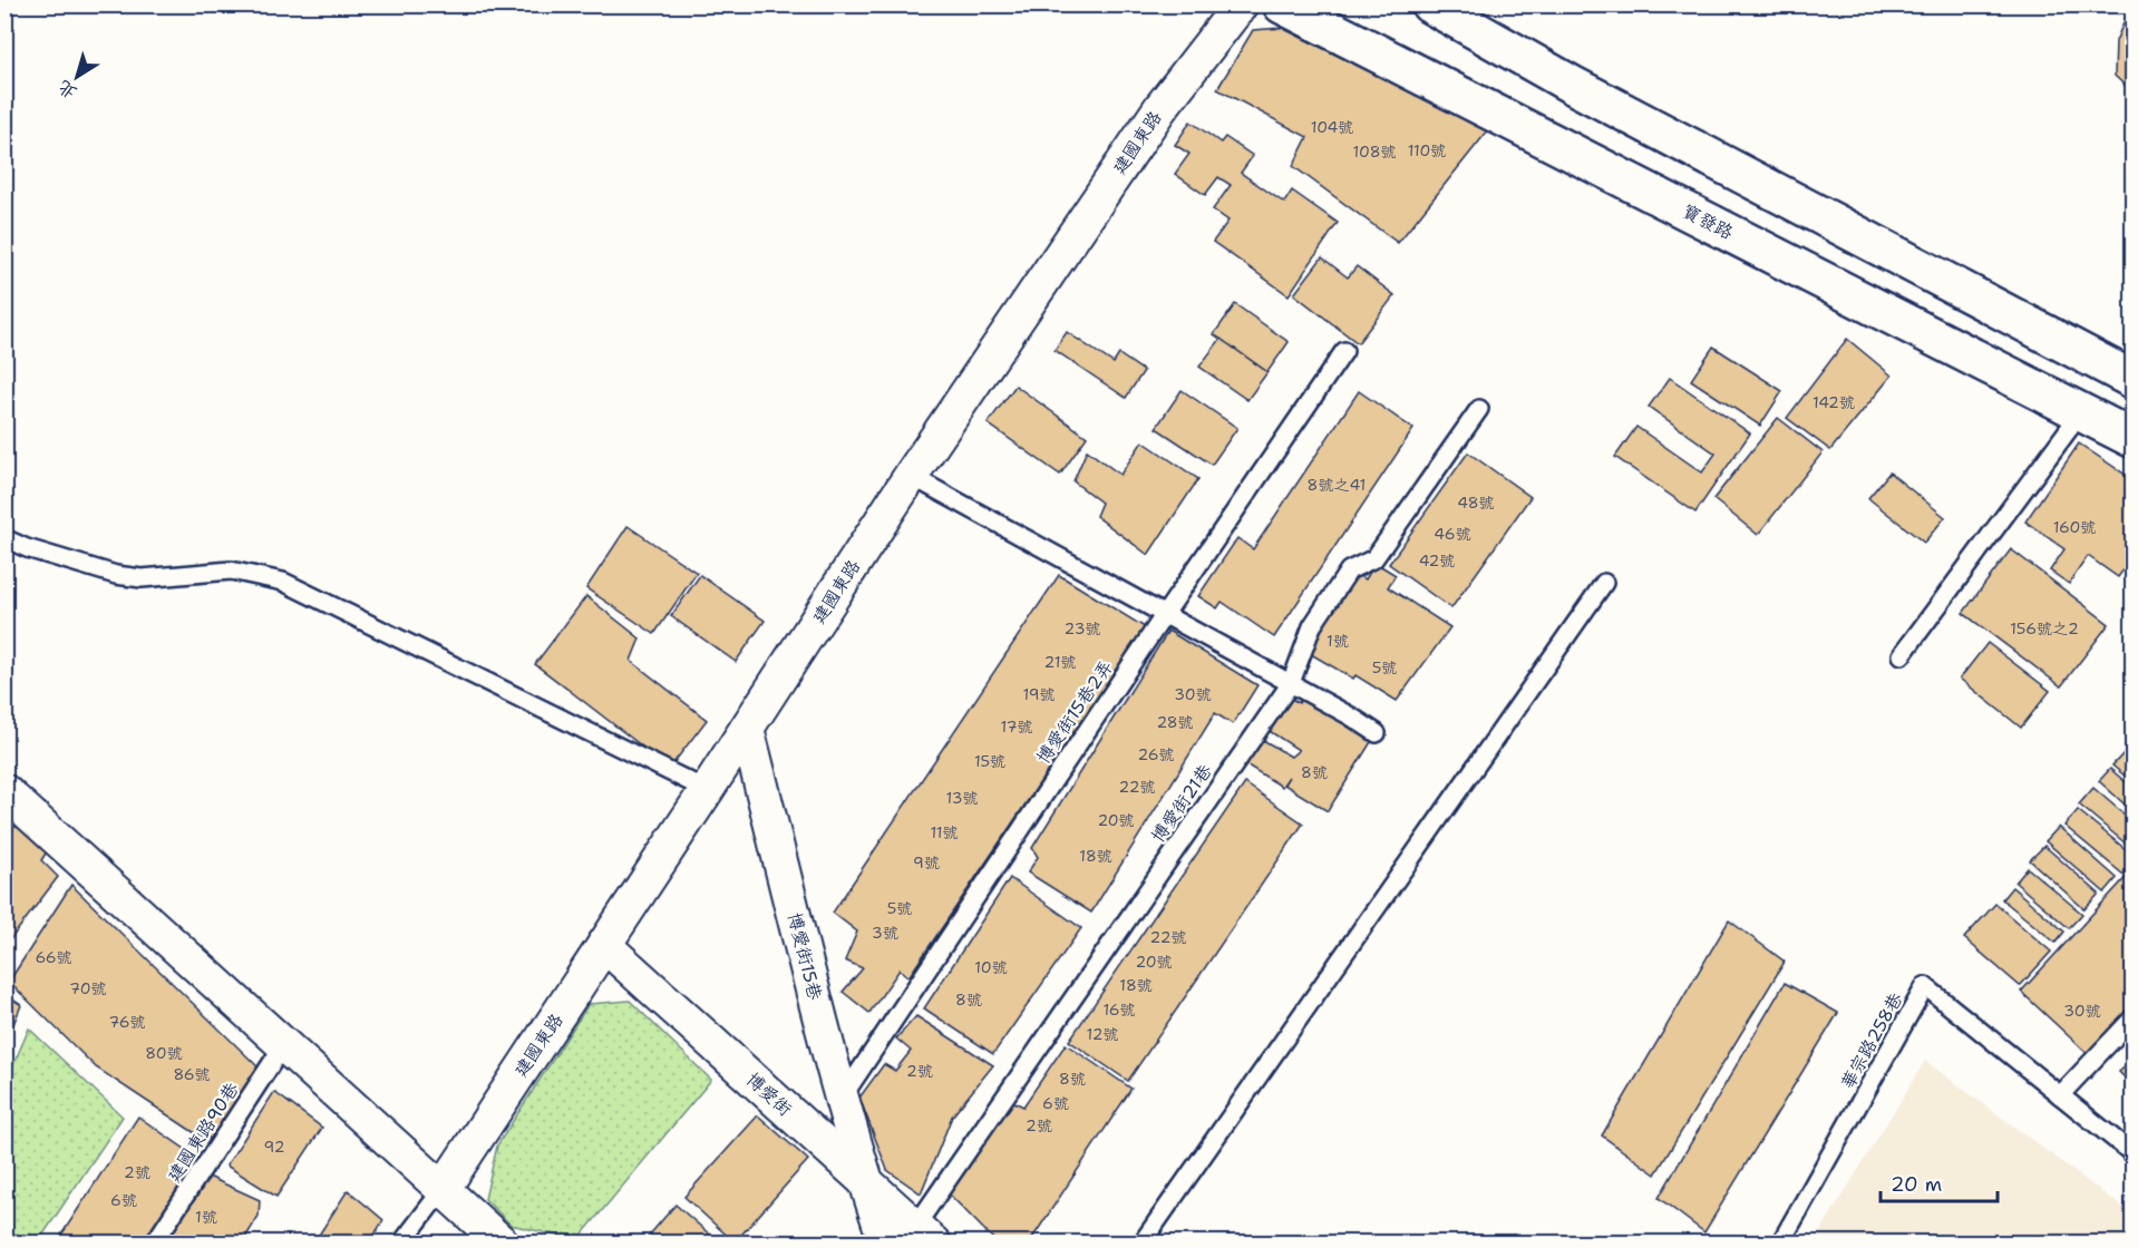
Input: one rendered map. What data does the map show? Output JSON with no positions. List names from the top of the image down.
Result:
{
  "streets": {
    "main road": ["寶發路"],
    "street": ["建國東路", "博愛街15巷", "博愛街"],
    "lane": [
      "博愛街15巷2弄",
      "博愛街21巷",
      "華宗路258巷",
      "建國東路90巷"
    ]
  },
  "crossings": [
    ["建國東路", "博愛街15巷"],
    ["建國東路", "博愛街"],
    ["博愛街15巷2弄", "博愛街15巷"],
    ["博愛街21巷", "博愛街"],
    ["博愛街15巷", "博愛街"]
  ],
  "house_numbers": [
    "104號",
    "110號",
    "108號",
    "142號",
    "8號之41",
    "48號",
    "160號",
    "46號",
    "42號",
    "23號",
    "156號之2",
    "1號",
    "21號",
    "5號",
    "19號",
    "30號",
    "28號",
    "17號",
    "26號",
    "15號",
    "8號",
    "22號",
    "13號",
    "20號",
    "11號",
    "18號",
    "9號",
    "5號",
    "3號",
    "22號",
    "66號",
    "20號",
    "10號",
    "18號",
    "70號",
    "8號",
    "16號",
    "30號",
    "76號",
    "12號",
    "80號",
    "2號",
    "86號",
    "8號",
    "6號",
    "2號",
    "92",
    "2號",
    "6號",
    "1號"
  ],
  "scale_bar": "20 m",
  "north": "bottom left"
}
